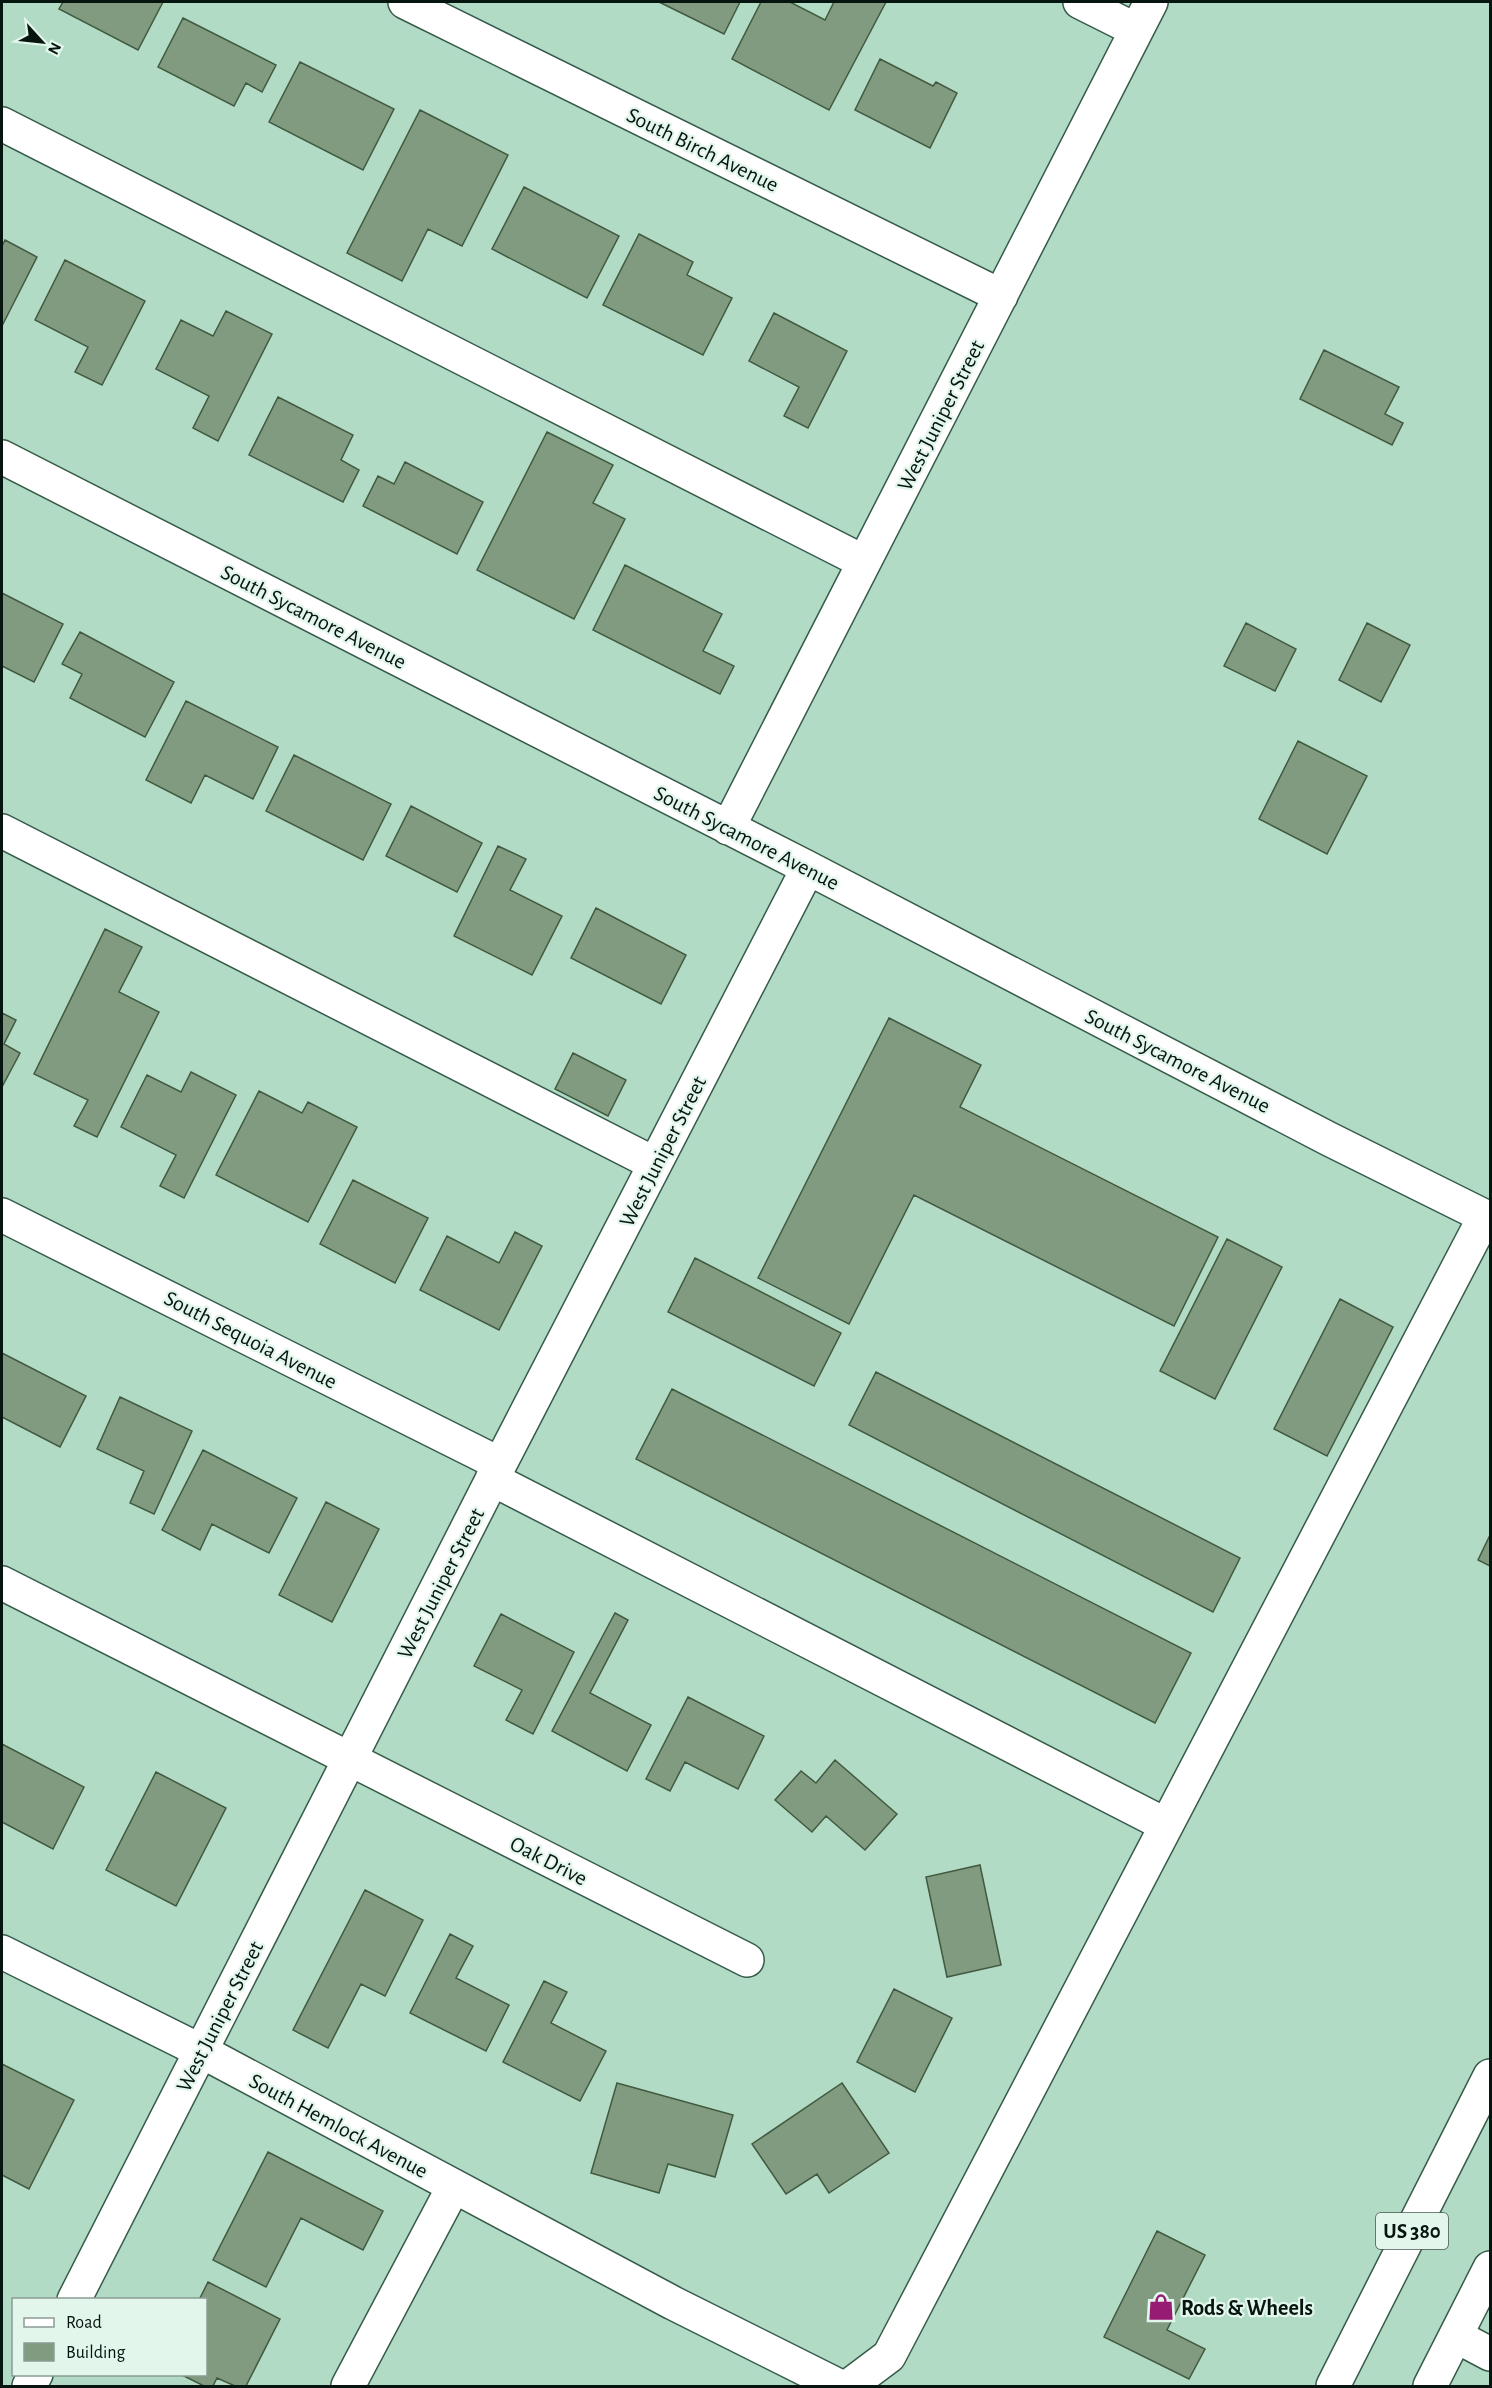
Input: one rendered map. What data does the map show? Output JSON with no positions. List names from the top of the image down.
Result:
{
  "streets": {
    "street": [
      "South Birch Avenue",
      "West Juniper Street",
      "South Sycamore Avenue",
      "South Sequoia Avenue",
      "Oak Drive",
      "South Hemlock Avenue",
      "US 380"
    ]
  },
  "crossings": [
    ["South Birch Avenue", "West Juniper Street"],
    ["West Juniper Street", "South Sycamore Avenue"],
    ["West Juniper Street", "South Sequoia Avenue"],
    ["West Juniper Street", "Oak Drive"],
    ["West Juniper Street", "South Hemlock Avenue"]
  ],
  "places": {
    "shop": ["Rods & Wheels"]
  },
  "legend": ["Road", "Building"],
  "north": "bottom right"
}
